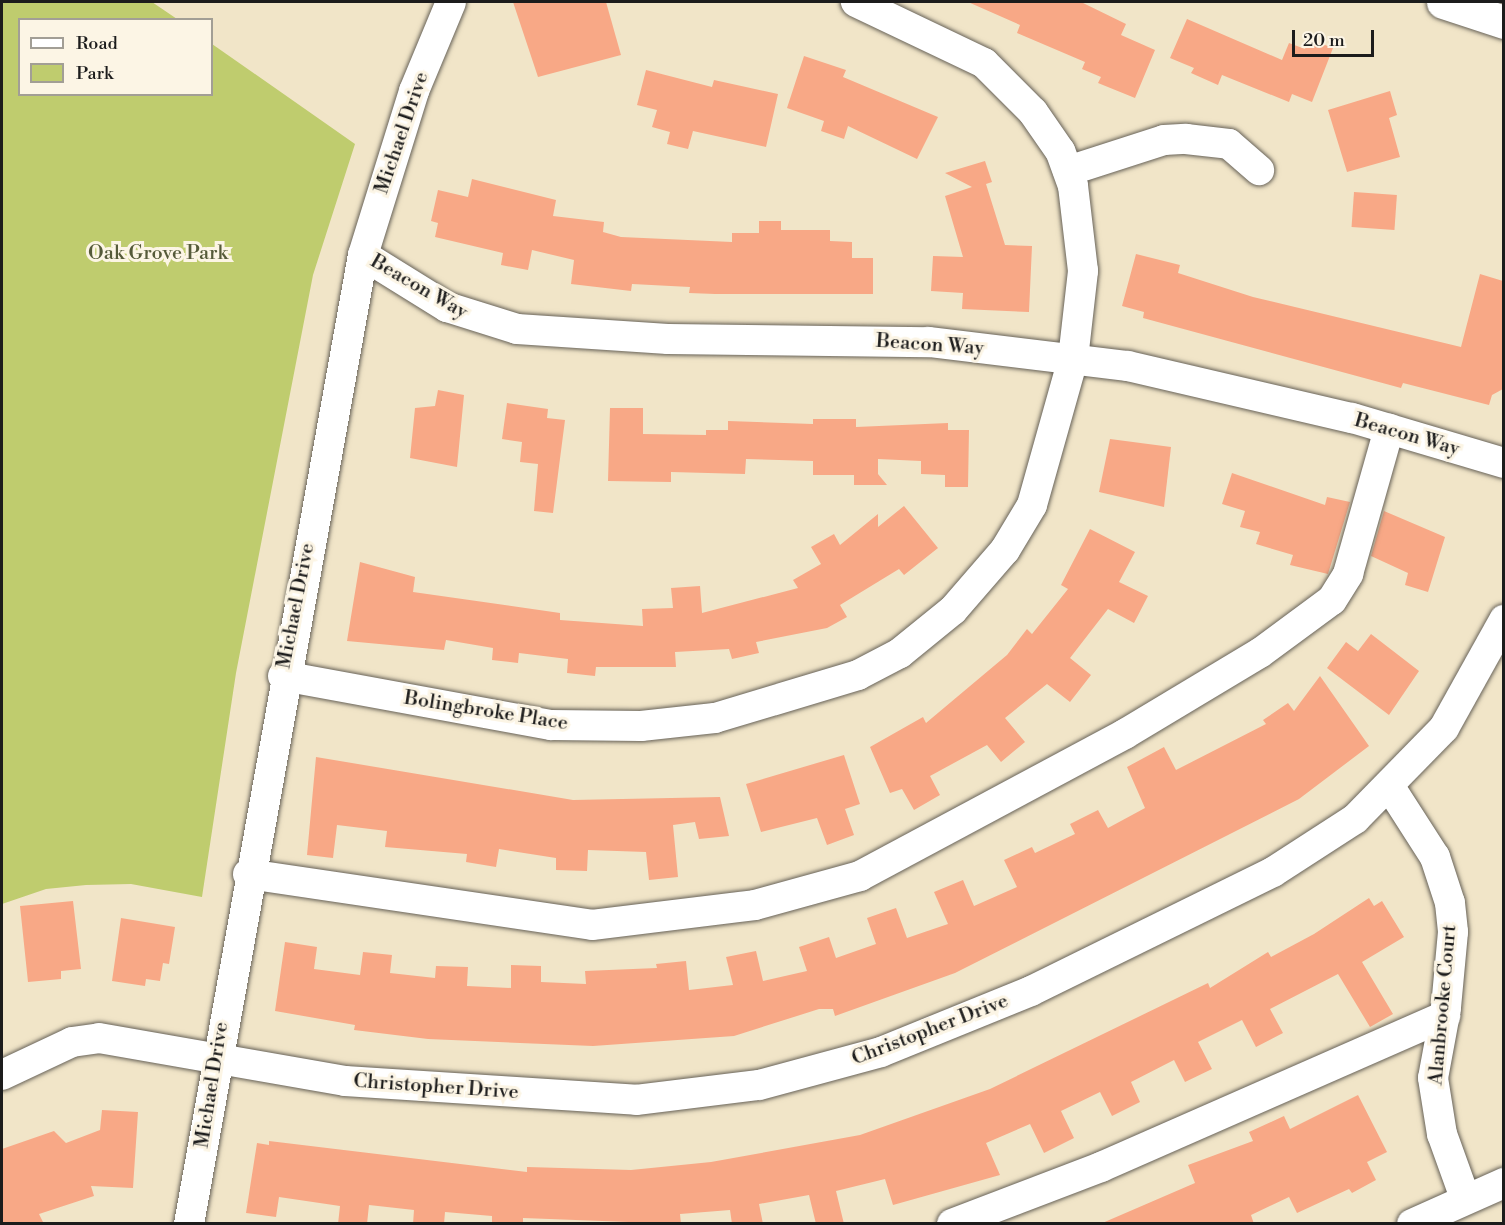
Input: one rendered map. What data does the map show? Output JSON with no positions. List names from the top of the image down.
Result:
{
  "streets": {
    "street": [
      "Michael Drive",
      "Beacon Way",
      "Bolingbroke Place",
      "Alanbrooke Court",
      "Christopher Drive"
    ]
  },
  "crossings": [
    ["Michael Drive", "Beacon Way"],
    ["Michael Drive", "Bolingbroke Place"],
    ["Michael Drive", "Christopher Drive"],
    ["Beacon Way", "Bolingbroke Place"],
    ["Alanbrooke Court", "Christopher Drive"]
  ],
  "parks": ["Oak Grove Park"],
  "legend": ["Road", "Park"],
  "scale_bar": "20 m"
}
